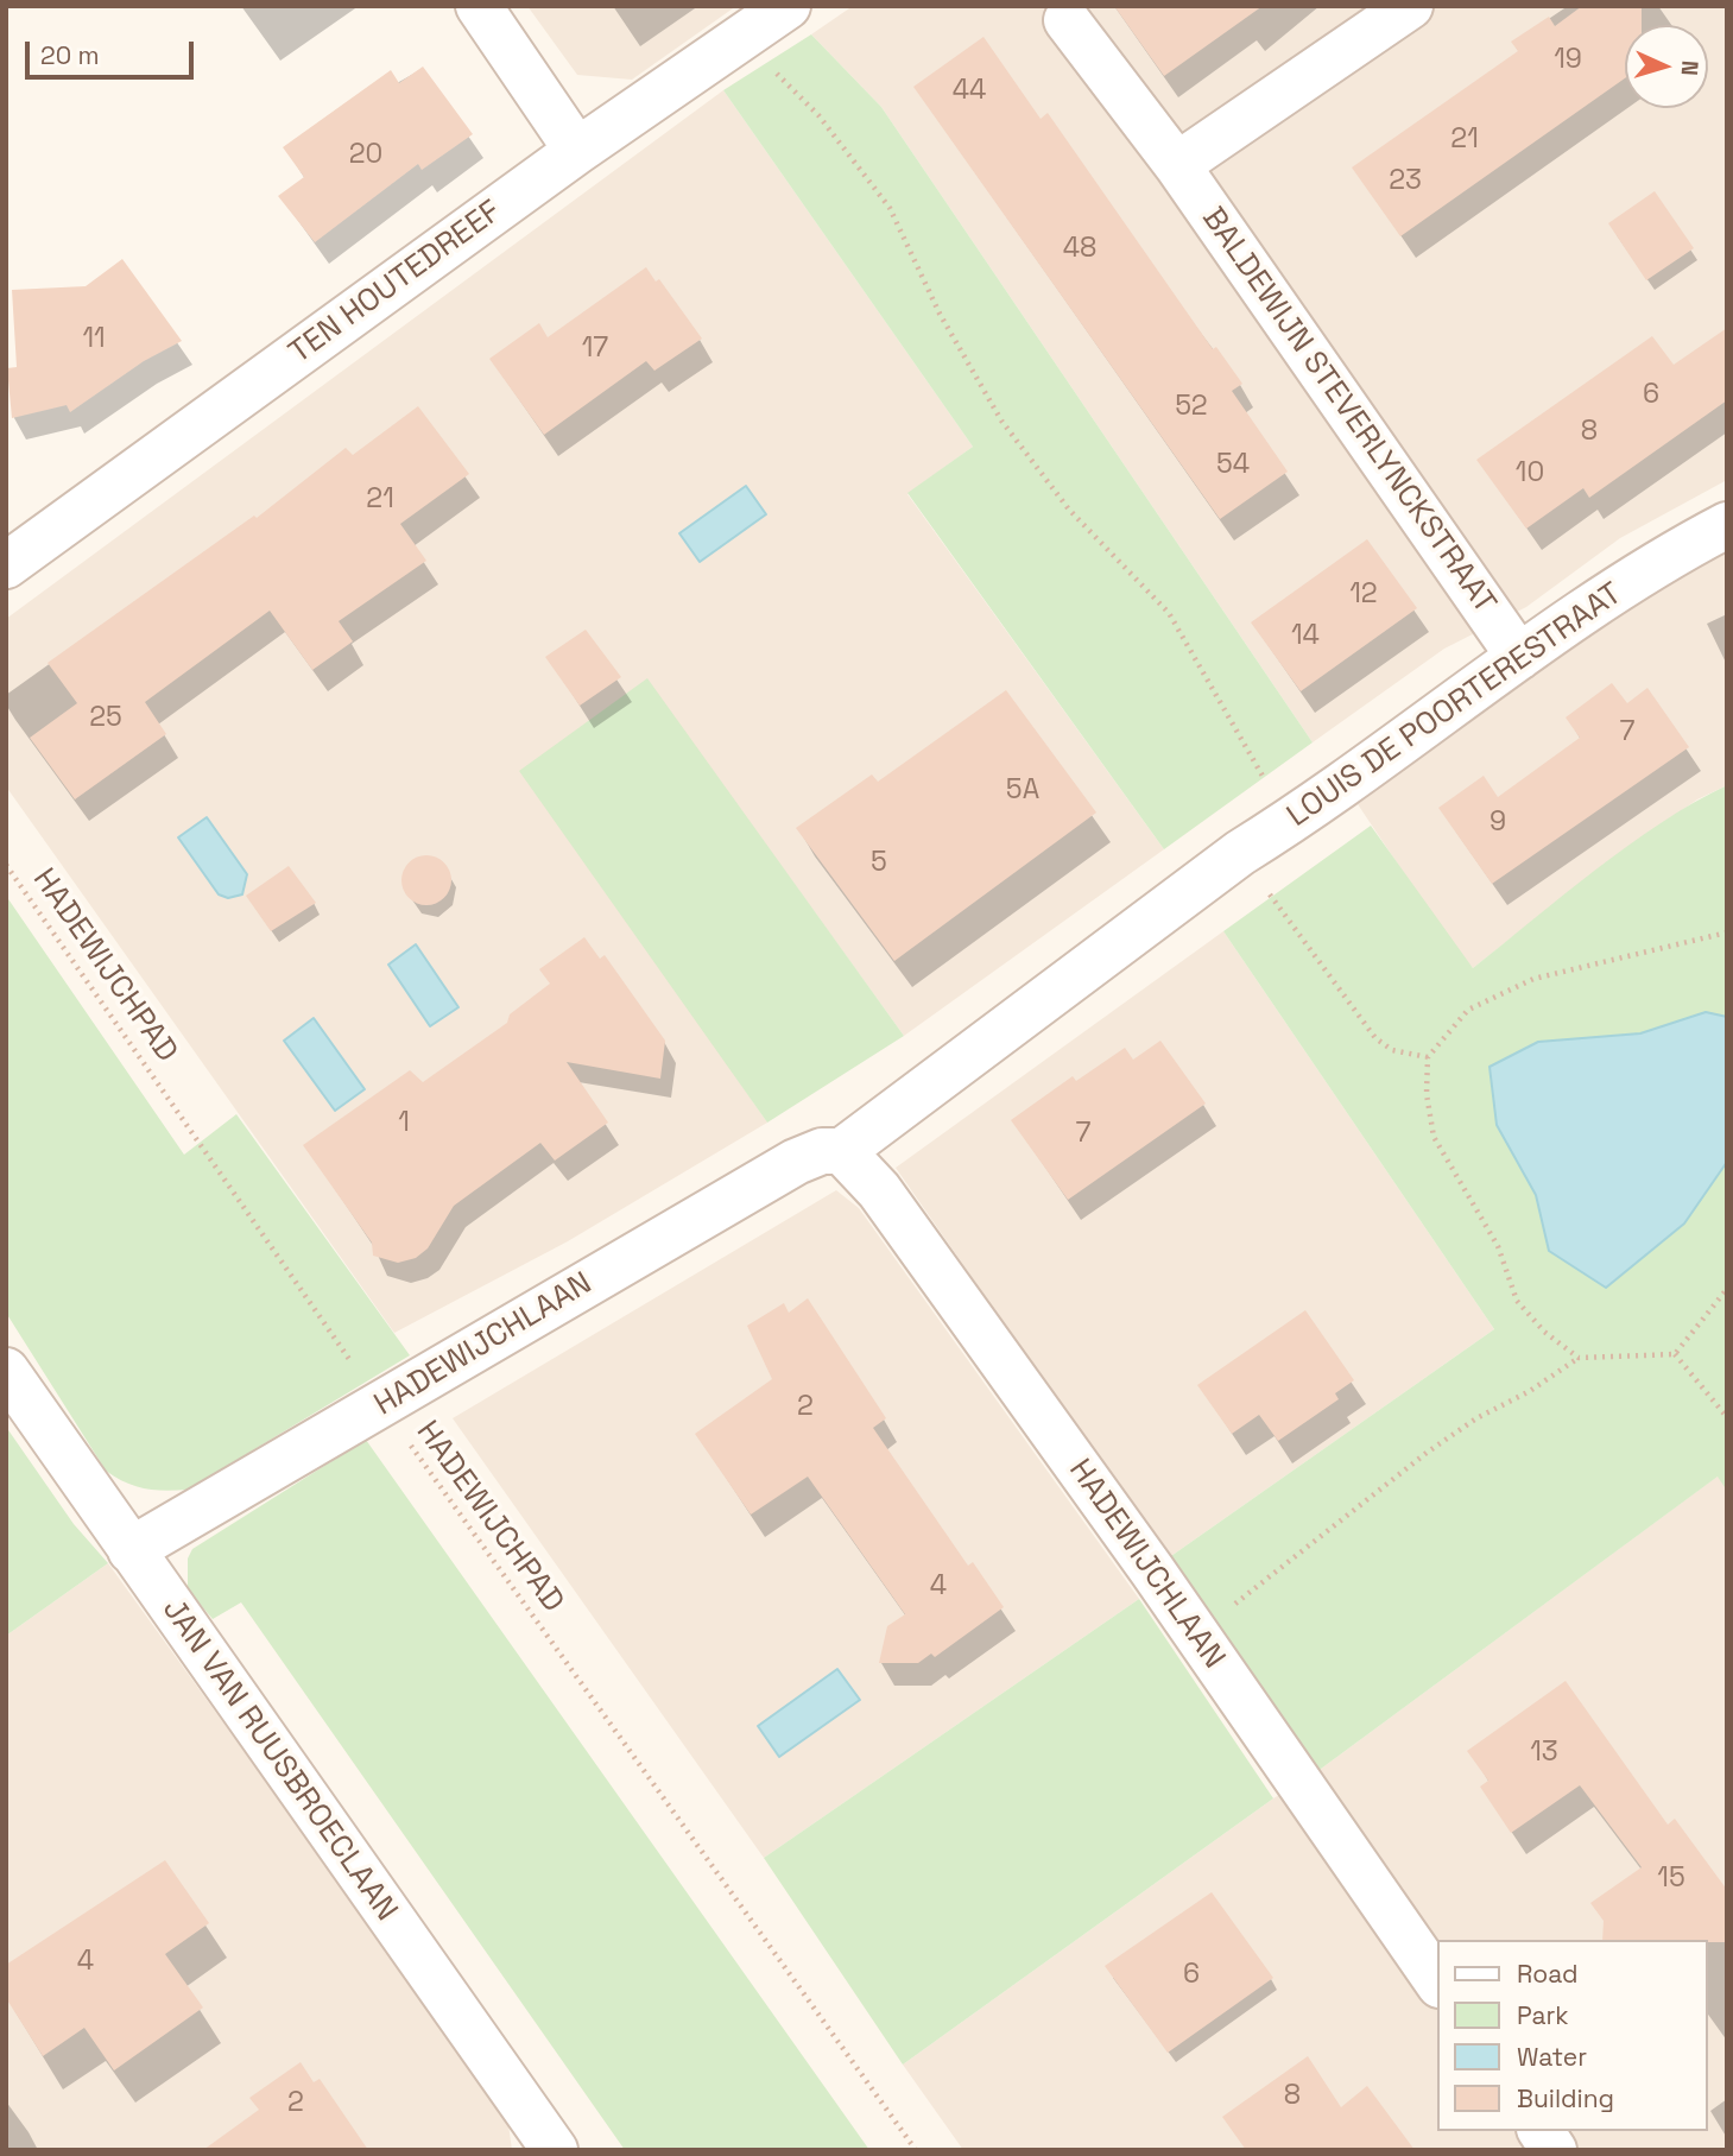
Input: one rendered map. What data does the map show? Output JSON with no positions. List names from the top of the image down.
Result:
{
  "streets": {
    "street": [
      "TEN HOUTEDREEF",
      "BALDEWIJN STEVERLYNCKSTRAAT",
      "LOUIS DE POORTERESTRAAT",
      "HADEWIJCHLAAN",
      "JAN VAN RUUSBROECLAAN"
    ],
    "path": ["HADEWIJCHPAD"]
  },
  "crossings": [
    ["BALDEWIJN STEVERLYNCKSTRAAT", "LOUIS DE POORTERESTRAAT"],
    ["LOUIS DE POORTERESTRAAT", "HADEWIJCHLAAN"],
    ["HADEWIJCHPAD", "HADEWIJCHLAAN"],
    ["HADEWIJCHLAAN", "JAN VAN RUUSBROECLAAN"]
  ],
  "house_numbers": [
    "19",
    "44",
    "21",
    "20",
    "23",
    "48",
    "11",
    "17",
    "6",
    "52",
    "8",
    "54",
    "10",
    "21",
    "12",
    "14",
    "25",
    "7",
    "5A",
    "9",
    "5",
    "1",
    "7",
    "2",
    "4",
    "13",
    "15",
    "4",
    "6",
    "8",
    "2"
  ],
  "legend": [
    "Road",
    "Park",
    "Water",
    "Building"
  ],
  "scale_bar": "20 m",
  "north": "right"
}
